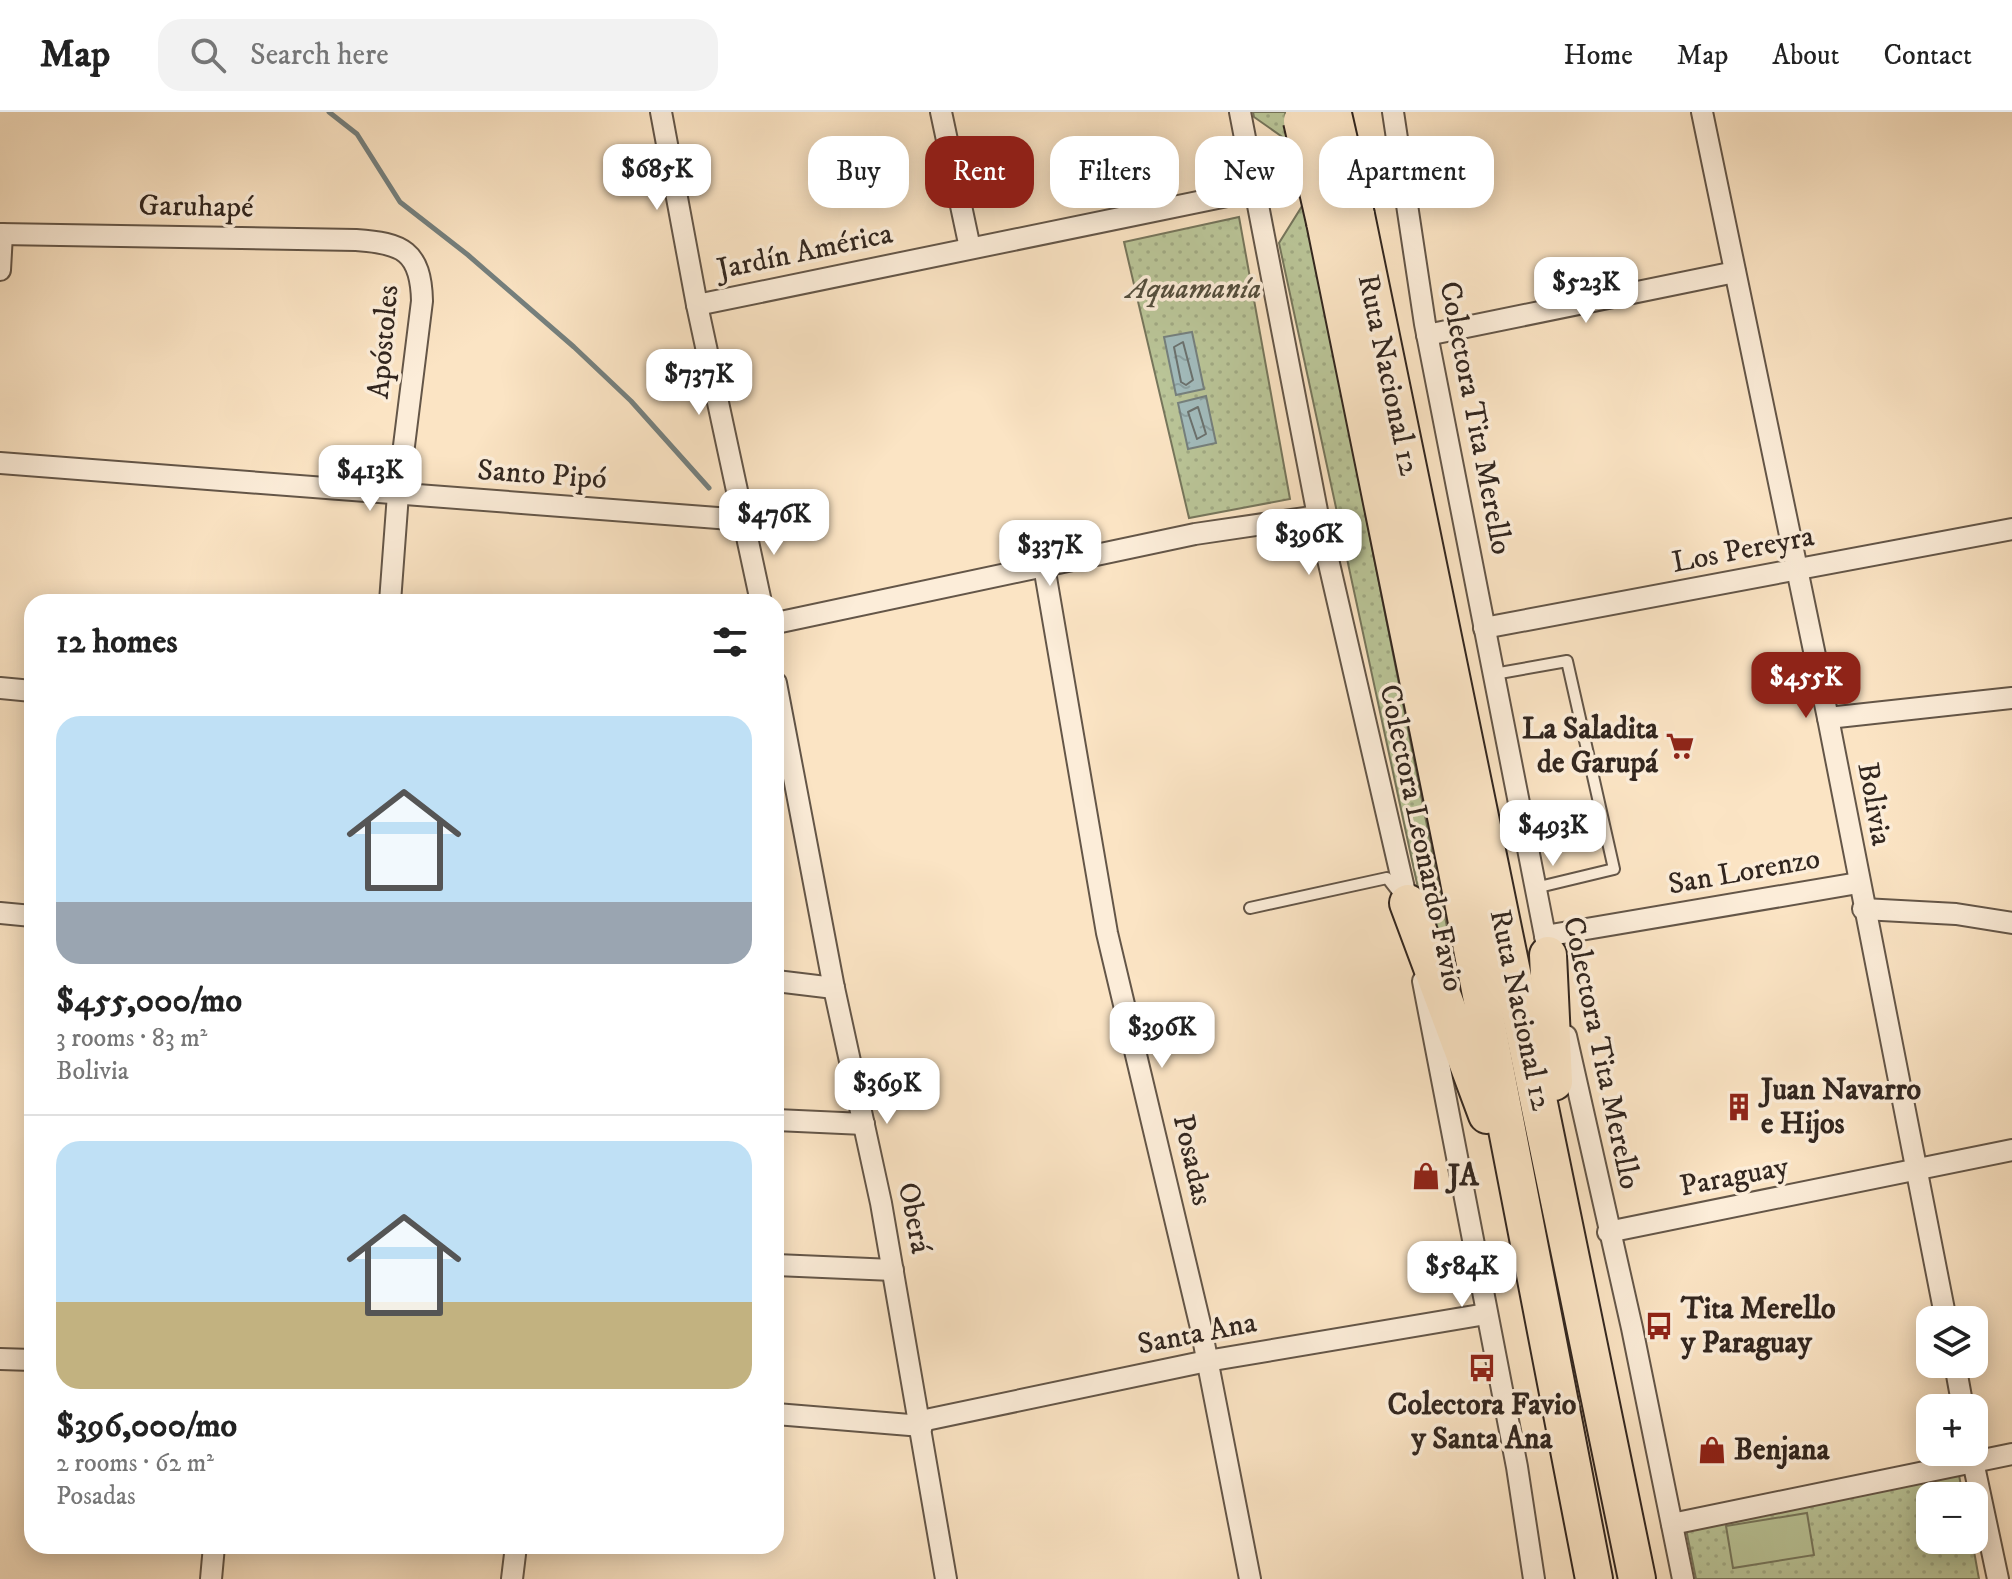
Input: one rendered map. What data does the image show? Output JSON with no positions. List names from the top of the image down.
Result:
{
  "streets": {
    "highway": ["Ruta Nacional 12"],
    "street": [
      "Garuhapé",
      "Jardín América",
      "Apóstoles",
      "Colectora Tita Merello",
      "Santo Pipó",
      "Los Pereyra",
      "Bolivia",
      "Colectora Leonardo Favio",
      "San Lorenzo",
      "Posadas",
      "Paraguay",
      "Oberá",
      "Santa Ana"
    ]
  },
  "crossings": [
    ["Garuhapé", "Apóstoles"],
    ["Apóstoles", "Santo Pipó"],
    ["Colectora Tita Merello", "Los Pereyra"],
    ["Colectora Tita Merello", "San Lorenzo"],
    ["Colectora Tita Merello", "Paraguay"],
    ["Los Pereyra", "Bolivia"],
    ["Bolivia", "San Lorenzo"],
    ["Bolivia", "Paraguay"],
    ["Colectora Leonardo Favio", "Santa Ana"],
    ["Posadas", "Santa Ana"],
    ["Oberá", "Santa Ana"]
  ],
  "parks": ["Aquamanía"],
  "places": {
    "supermarket": ["La Saladita de Garupá"],
    "building": ["Juan Navarro e Hijos"],
    "shop": ["JA", "Benjana"],
    "bus stop": ["Tita Merello y Paraguay", "Colectora Favio y Santa Ana"]
  },
  "page": {
    "header": "Map",
    "search": "Search here",
    "nav": [
      "Home",
      "Map",
      "About",
      "Contact"
    ],
    "chip": [
      "Buy",
      "Rent",
      "Filters",
      "New",
      "Apartment"
    ],
    "price": [
      "$685K",
      "$523K",
      "$737K",
      "$413K",
      "$476K",
      "$396K",
      "$337K",
      "$455K",
      "$493K",
      "$396K",
      "$369K",
      "$584K"
    ],
    "heading": "12 homes",
    "list": [
      {
        "name": "$455,000/mo",
        "note": "3 rooms · 83 m² · Bolivia"
      },
      {
        "name": "$396,000/mo",
        "note": "2 rooms · 62 m² · Posadas"
      }
    ],
    "map_buttons": ["+", "−"]
  }
}
